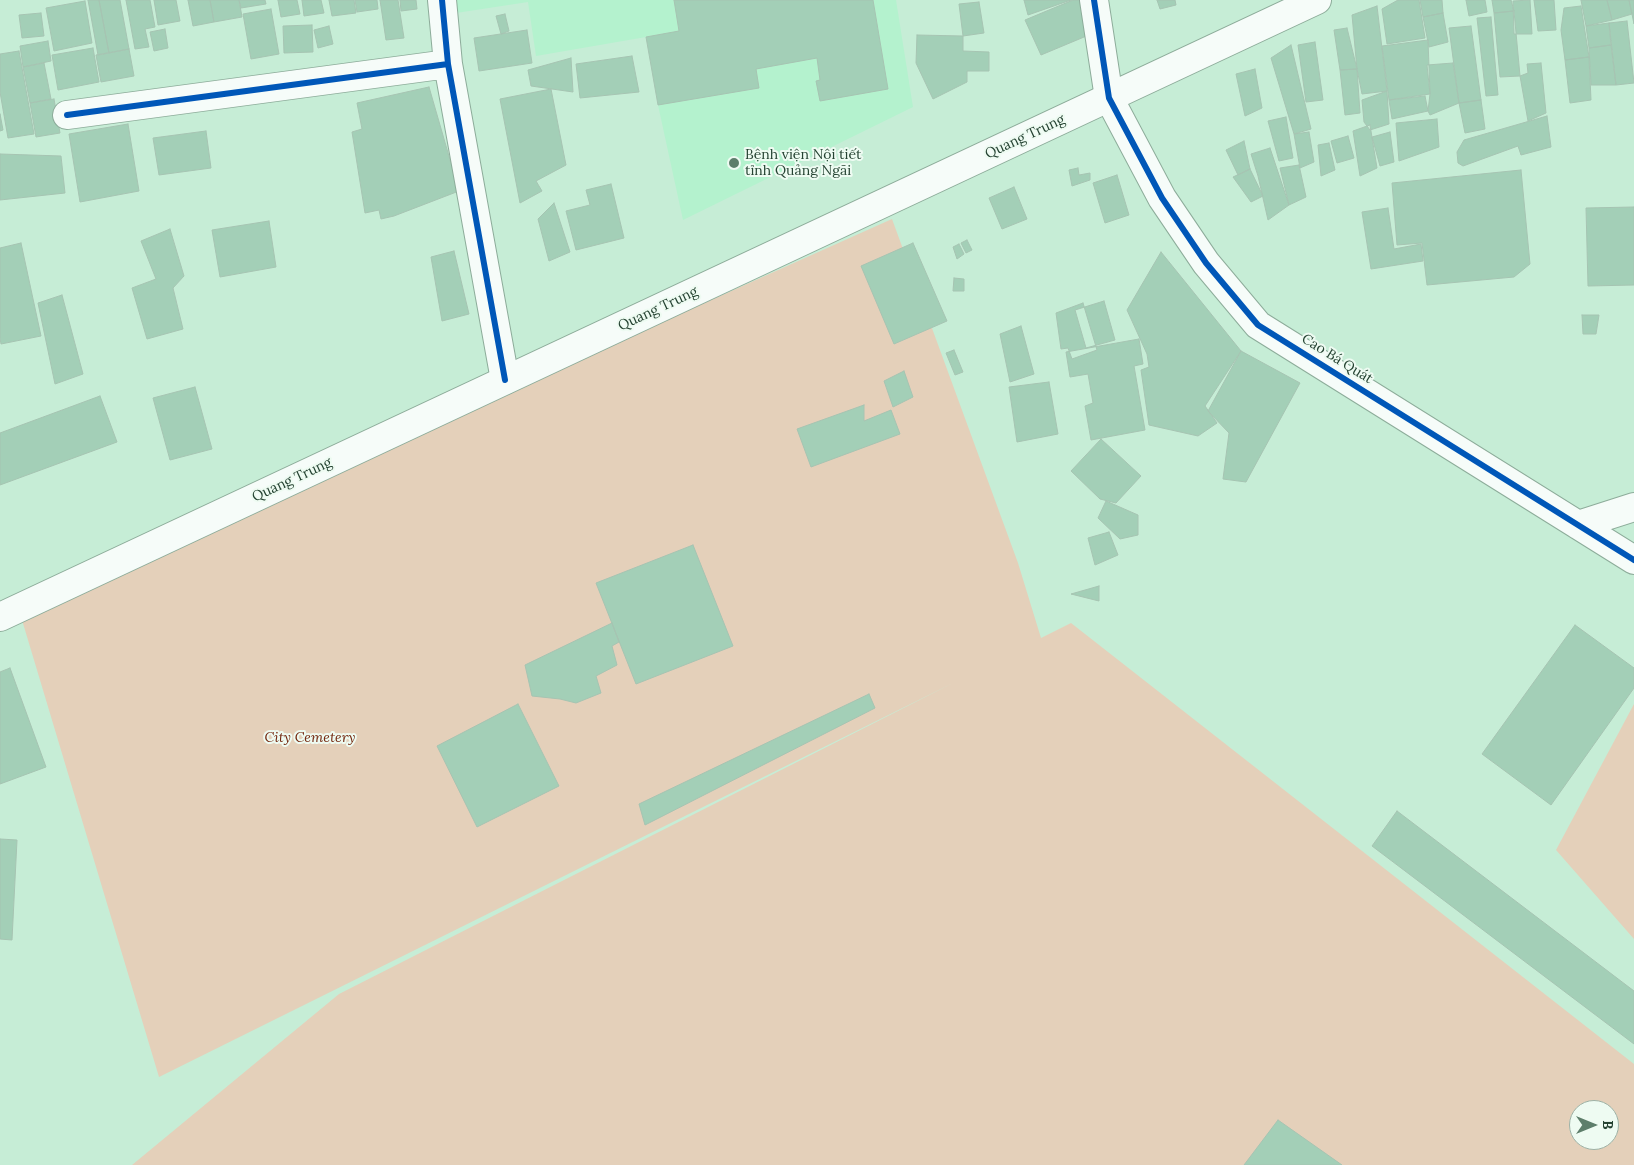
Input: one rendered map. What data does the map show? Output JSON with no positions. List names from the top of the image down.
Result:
{
  "streets": {
    "street": ["Quang Trung", "Cao Bá Quát"]
  },
  "crossings": [
    ["Quang Trung", "Cao Bá Quát"]
  ],
  "parks": ["City Cemetery"],
  "places": ["Bệnh viện Nội tiết tỉnh Quảng Ngãi"],
  "north": "right"
}
